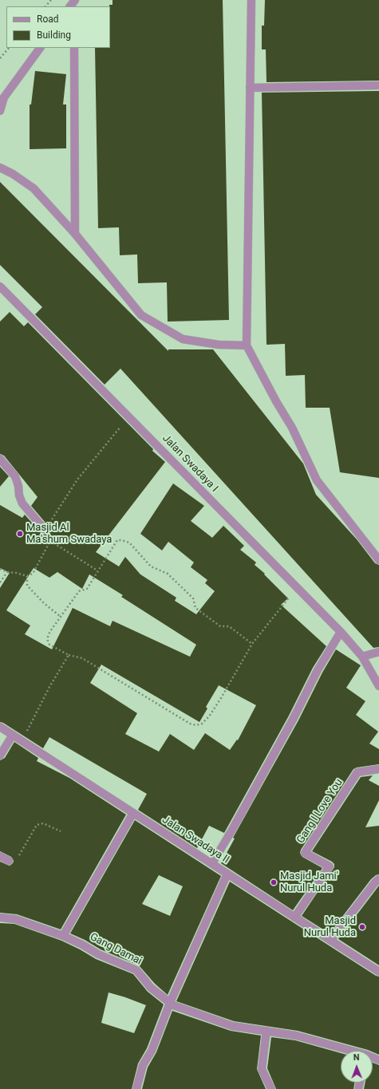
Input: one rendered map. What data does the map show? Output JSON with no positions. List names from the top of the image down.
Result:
{
  "streets": {
    "street": [
      "Jalan Swadaya I",
      "Gang I Love You",
      "Jalan Swadaya II",
      "Gang Damai"
    ]
  },
  "crossings": [
    ["Gang I Love You", "Jalan Swadaya II"]
  ],
  "places": ["Masjid Al Ma'shum Swadaya", "Masjid Jami' Nurul Huda", "Masjid Nurul Huda"],
  "legend": ["Road", "Building"],
  "north": "top"
}
